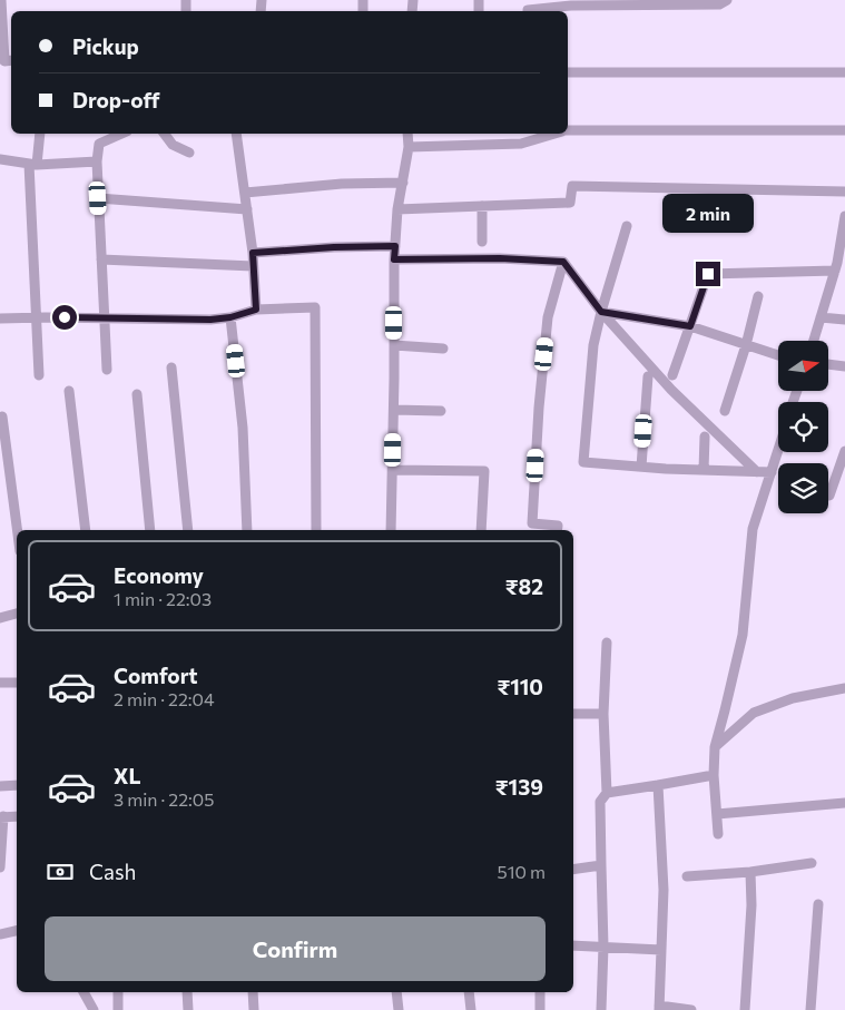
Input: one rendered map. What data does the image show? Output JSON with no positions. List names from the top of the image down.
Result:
{
  "north": "right",
  "page": {
    "banner": ["Pickup", "Drop-off"],
    "bubble": "2 min",
    "list": [
      {
        "name": "Economy",
        "note": "1 min · 22:03",
        "value": "₹82"
      },
      {
        "name": "Comfort",
        "note": "2 min · 22:04",
        "value": "₹110"
      },
      {
        "name": "XL",
        "note": "3 min · 22:05",
        "value": "₹139"
      }
    ],
    "pay": ["Cash", "510 m"],
    "buttons": "Confirm"
  }
}
